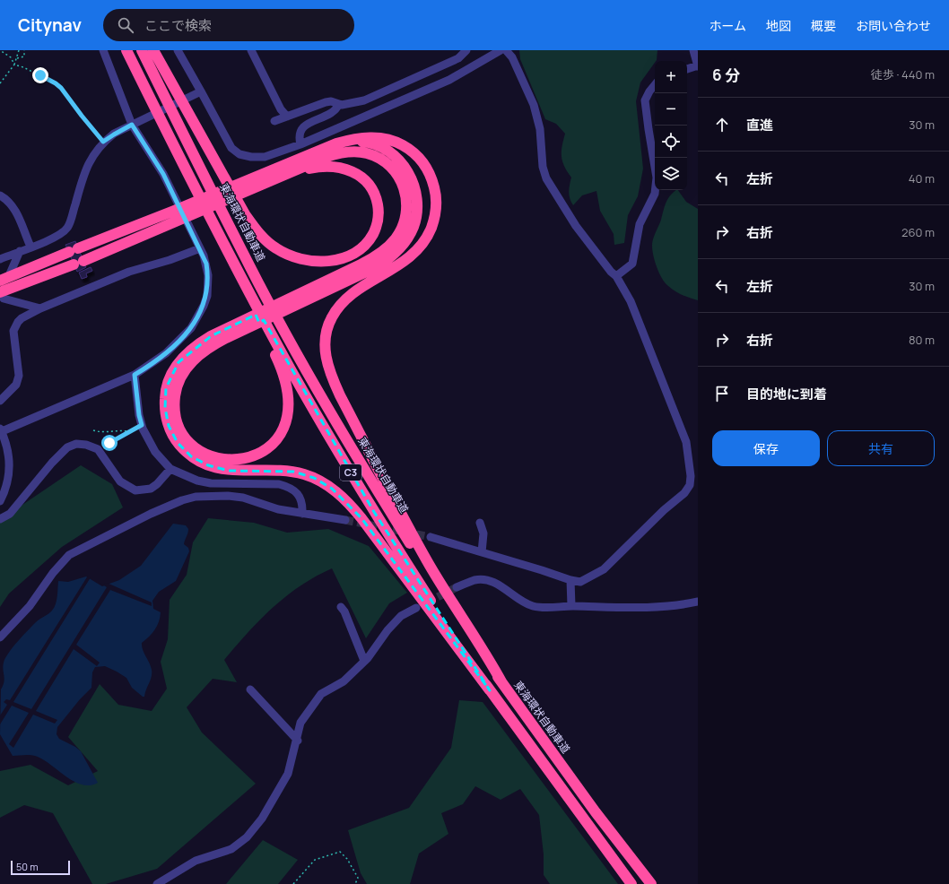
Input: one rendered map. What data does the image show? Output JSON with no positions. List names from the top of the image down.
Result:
{
  "streets": {
    "highway": ["東海環状自動車道", "C3"]
  },
  "scale_bar": "50 m",
  "page": {
    "header": "Citynav",
    "search": "ここで検索",
    "nav": [
      "ホーム",
      "地図",
      "概要",
      "お問い合わせ"
    ],
    "heading": ["6 分", "徒歩 · 440 m"],
    "map_buttons": ["+", "−"],
    "list": [
      ["直進", "30 m"],
      ["左折", "40 m"],
      ["右折", "260 m"],
      ["左折", "30 m"],
      ["右折", "80 m"],
      "目的地に到着"
    ],
    "buttons": ["保存", "共有"],
    "scale": "50 m"
  }
}
